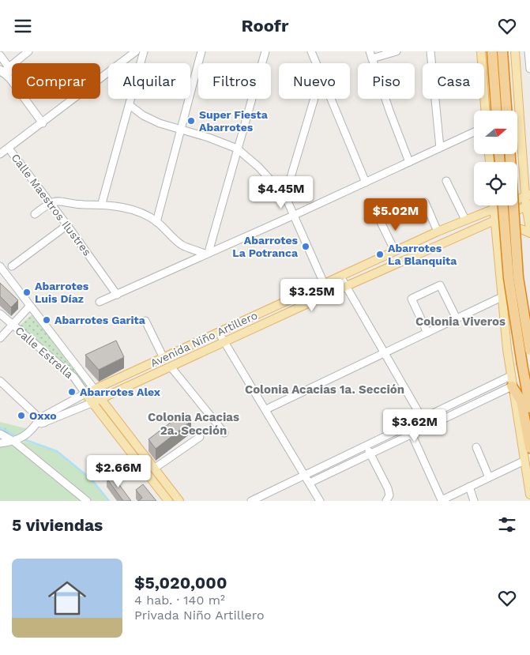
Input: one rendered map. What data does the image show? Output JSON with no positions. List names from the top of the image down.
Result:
{
  "streets": {
    "main road": ["Avenida Niño Artillero"],
    "street": ["Calle Maestros Ilustres", "Calle Estrella"]
  },
  "crossings": [
    ["Avenida Niño Artillero", "Calle Estrella"]
  ],
  "districts": ["Colonia Viveros", "Colonia Acacias 1a. Sección", "Colonia Acacias 2a. Sección"],
  "places": [
    "Super Fiesta Abarrotes",
    "Abarrotes La Potranca",
    "Abarrotes La Blanquita",
    "Abarrotes Luis Díaz",
    "Abarrotes Garita",
    "Abarrotes Alex",
    "Oxxo"
  ],
  "north": "right",
  "page": {
    "header": "Roofr",
    "chip": [
      "Comprar",
      "Alquilar",
      "Filtros",
      "Nuevo",
      "Piso",
      "Casa"
    ],
    "price": [
      "$4.45M",
      "$5.02M",
      "$3.25M",
      "$3.62M",
      "$2.66M"
    ],
    "heading": "5 viviendas",
    "list": [
      {
        "name": "$5,020,000",
        "note": "4 hab. · 140 m² · Privada Niño Artillero"
      }
    ]
  }
}
